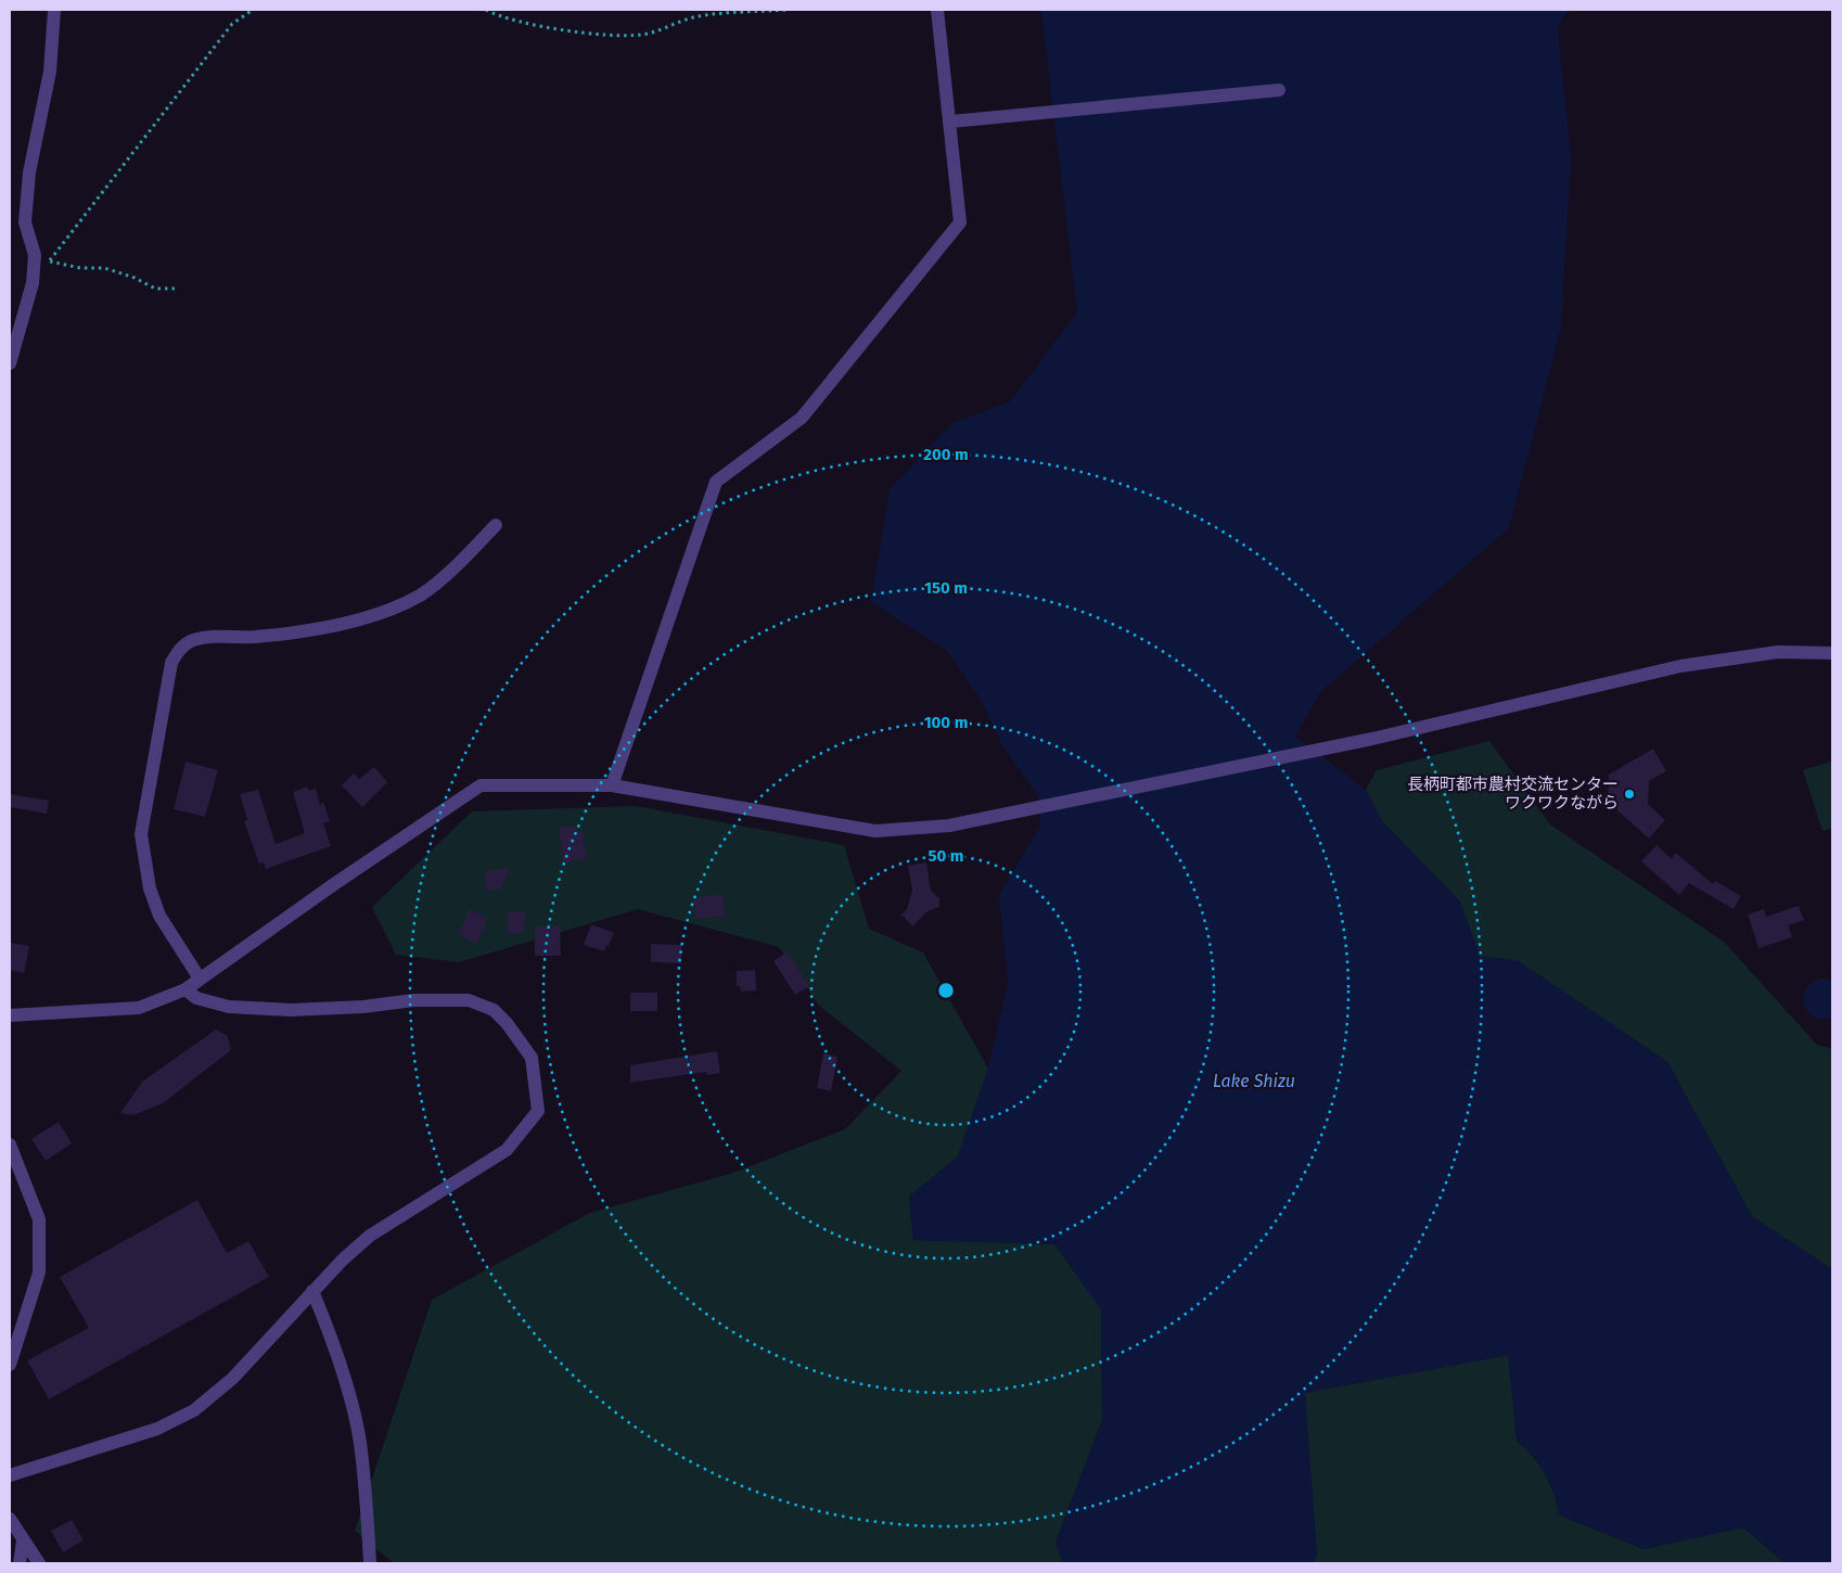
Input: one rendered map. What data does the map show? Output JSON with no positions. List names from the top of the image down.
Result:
{
  "water": ["Lake Shizu"],
  "places": ["長柄町都市農村交流センター ワクワクながら"],
  "rings": [
    "200 m",
    "150 m",
    "100 m",
    "50 m"
  ]
}
